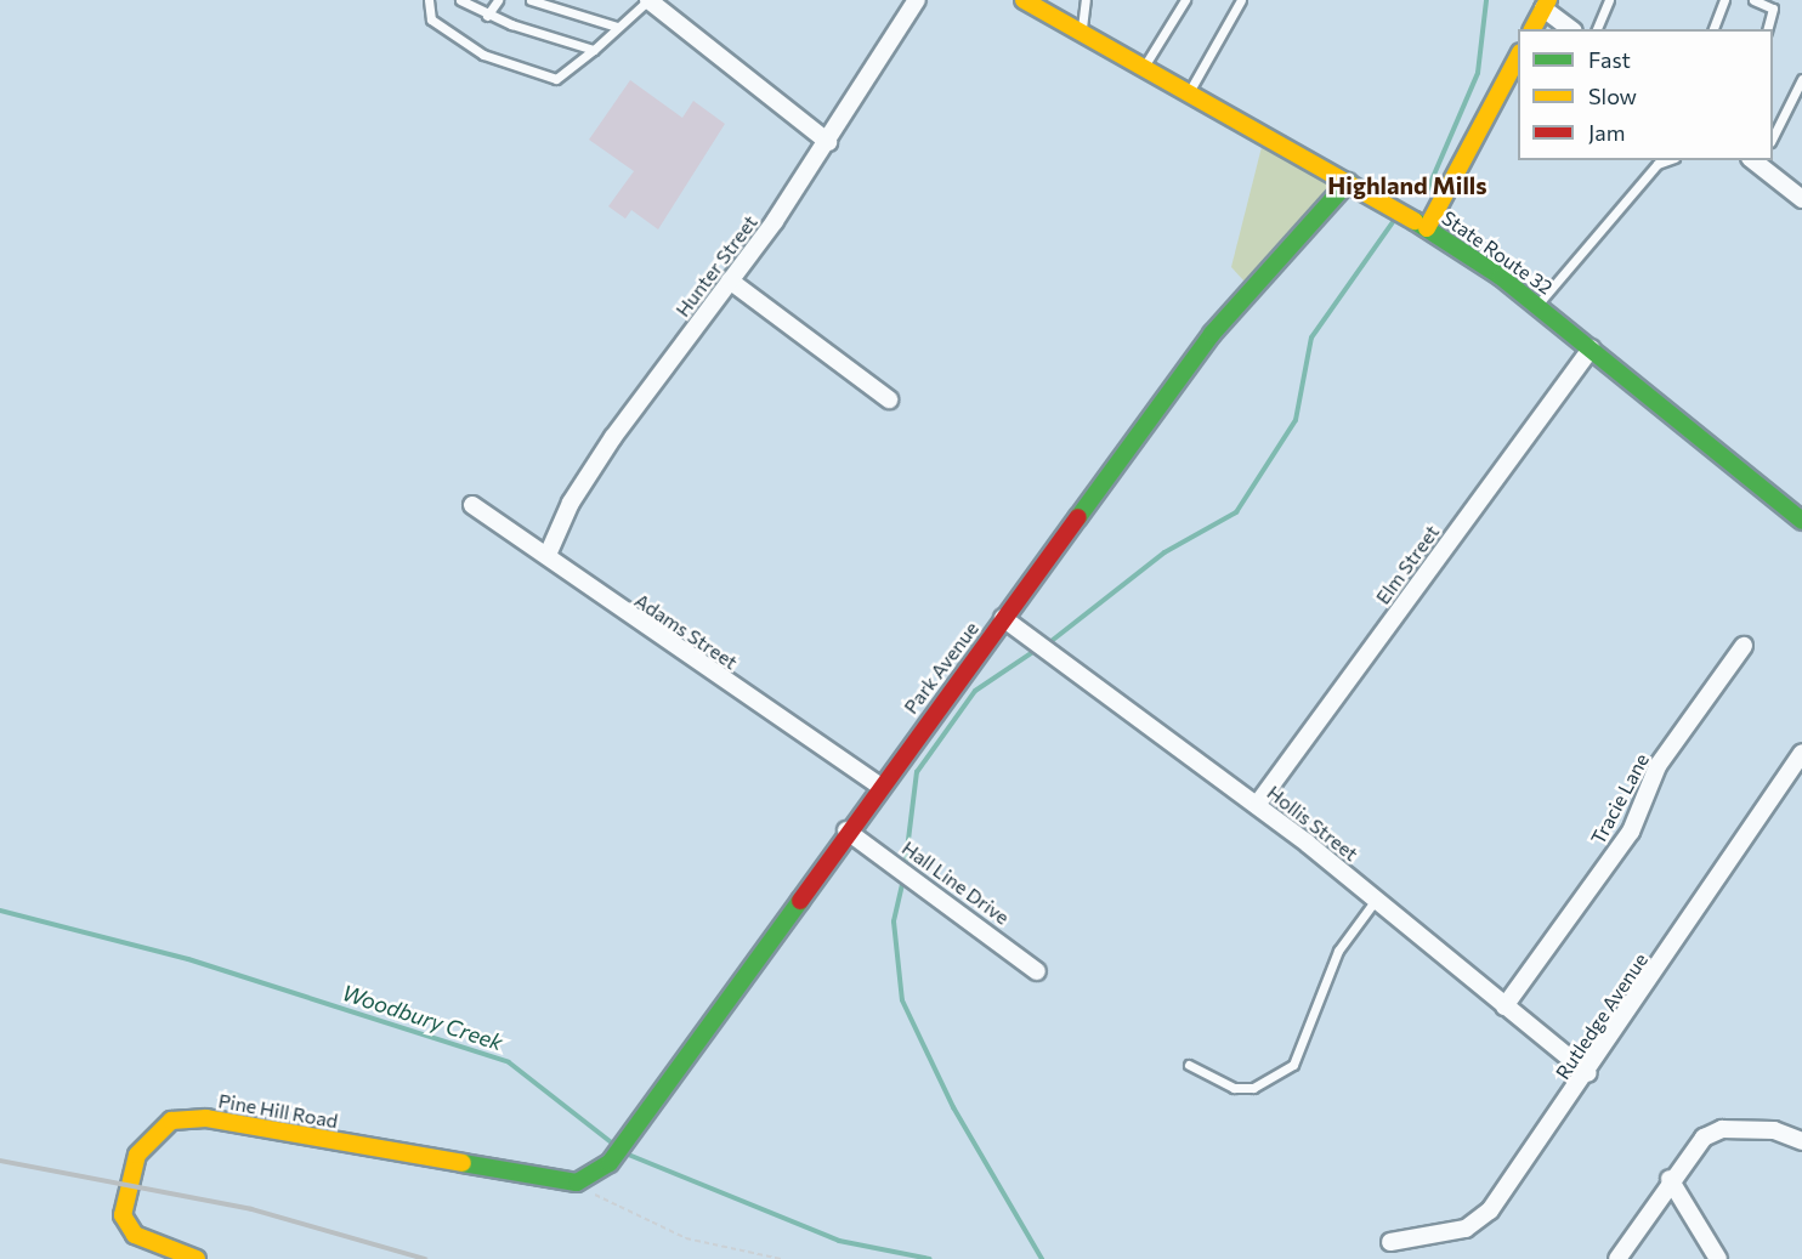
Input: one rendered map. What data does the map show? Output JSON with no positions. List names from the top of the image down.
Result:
{
  "streets": {
    "street": [
      "State Route 32",
      "Hunter Street",
      "Elm Street",
      "Adams Street",
      "Park Avenue",
      "Tracie Lane",
      "Hollis Street",
      "Hall Line Drive",
      "Rutledge Avenue",
      "Pine Hill Road"
    ]
  },
  "crossings": [
    ["State Route 32", "Elm Street"],
    ["State Route 32", "Park Avenue"],
    ["Hunter Street", "Adams Street"],
    ["Elm Street", "Hollis Street"],
    ["Adams Street", "Park Avenue"],
    ["Park Avenue", "Hollis Street"],
    ["Park Avenue", "Hall Line Drive"],
    ["Park Avenue", "Pine Hill Road"],
    ["Tracie Lane", "Hollis Street"],
    ["Hollis Street", "Rutledge Avenue"]
  ],
  "districts": ["Highland Mills"],
  "water": ["Woodbury Creek"],
  "legend": ["Fast", "Slow", "Jam"]
}
